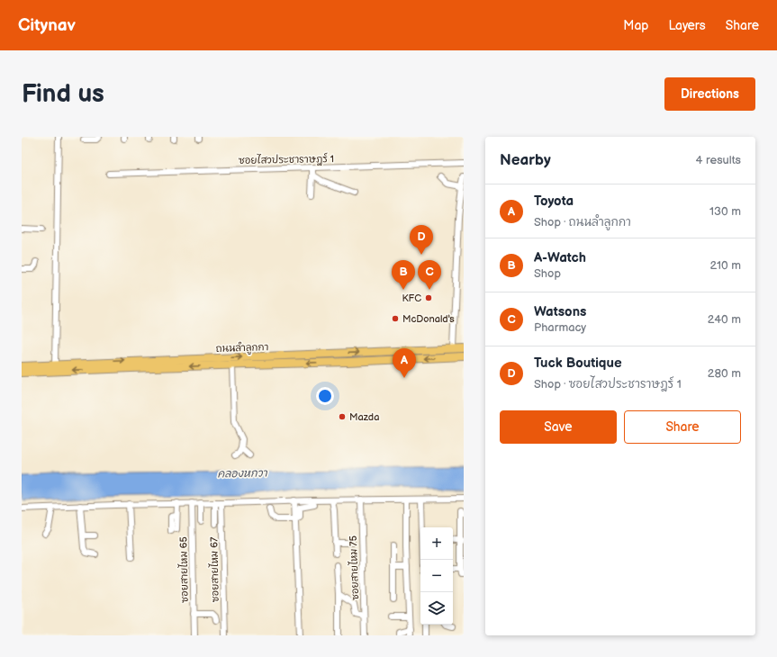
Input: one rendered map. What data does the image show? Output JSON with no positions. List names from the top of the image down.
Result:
{
  "streets": {
    "main road": ["ถนนลำลูกกา"],
    "street": [
      "ซอยไสวประชาราษฎร์ 1",
      "ซอยสายไหม 75",
      "ซอยสายไหม 65",
      "ซอยสายไหม 67"
    ]
  },
  "water": ["คลองหกวา"],
  "places": ["KFC", "McDonald's", "Mazda"],
  "page": {
    "header": "Citynav",
    "nav": ["Map", "Layers", "Share"],
    "buttons": [
      "Directions",
      ["Save", "Share"]
    ],
    "title": "Find us",
    "heading": ["Nearby", "4 results"],
    "list": [
      {
        "mark": "A",
        "name": "Toyota",
        "note": "Shop · ถนนลำลูกกา",
        "value": "130 m"
      },
      {
        "mark": "B",
        "name": "A-Watch",
        "note": "Shop",
        "value": "210 m"
      },
      {
        "mark": "C",
        "name": "Watsons",
        "note": "Pharmacy",
        "value": "240 m"
      },
      {
        "mark": "D",
        "name": "Tuck Boutique",
        "note": "Shop · ซอยไสวประชาราษฎร์ 1",
        "value": "280 m"
      }
    ],
    "pins": [
      "D",
      "B",
      "C",
      "A"
    ],
    "map_buttons": ["+", "−"]
  }
}
